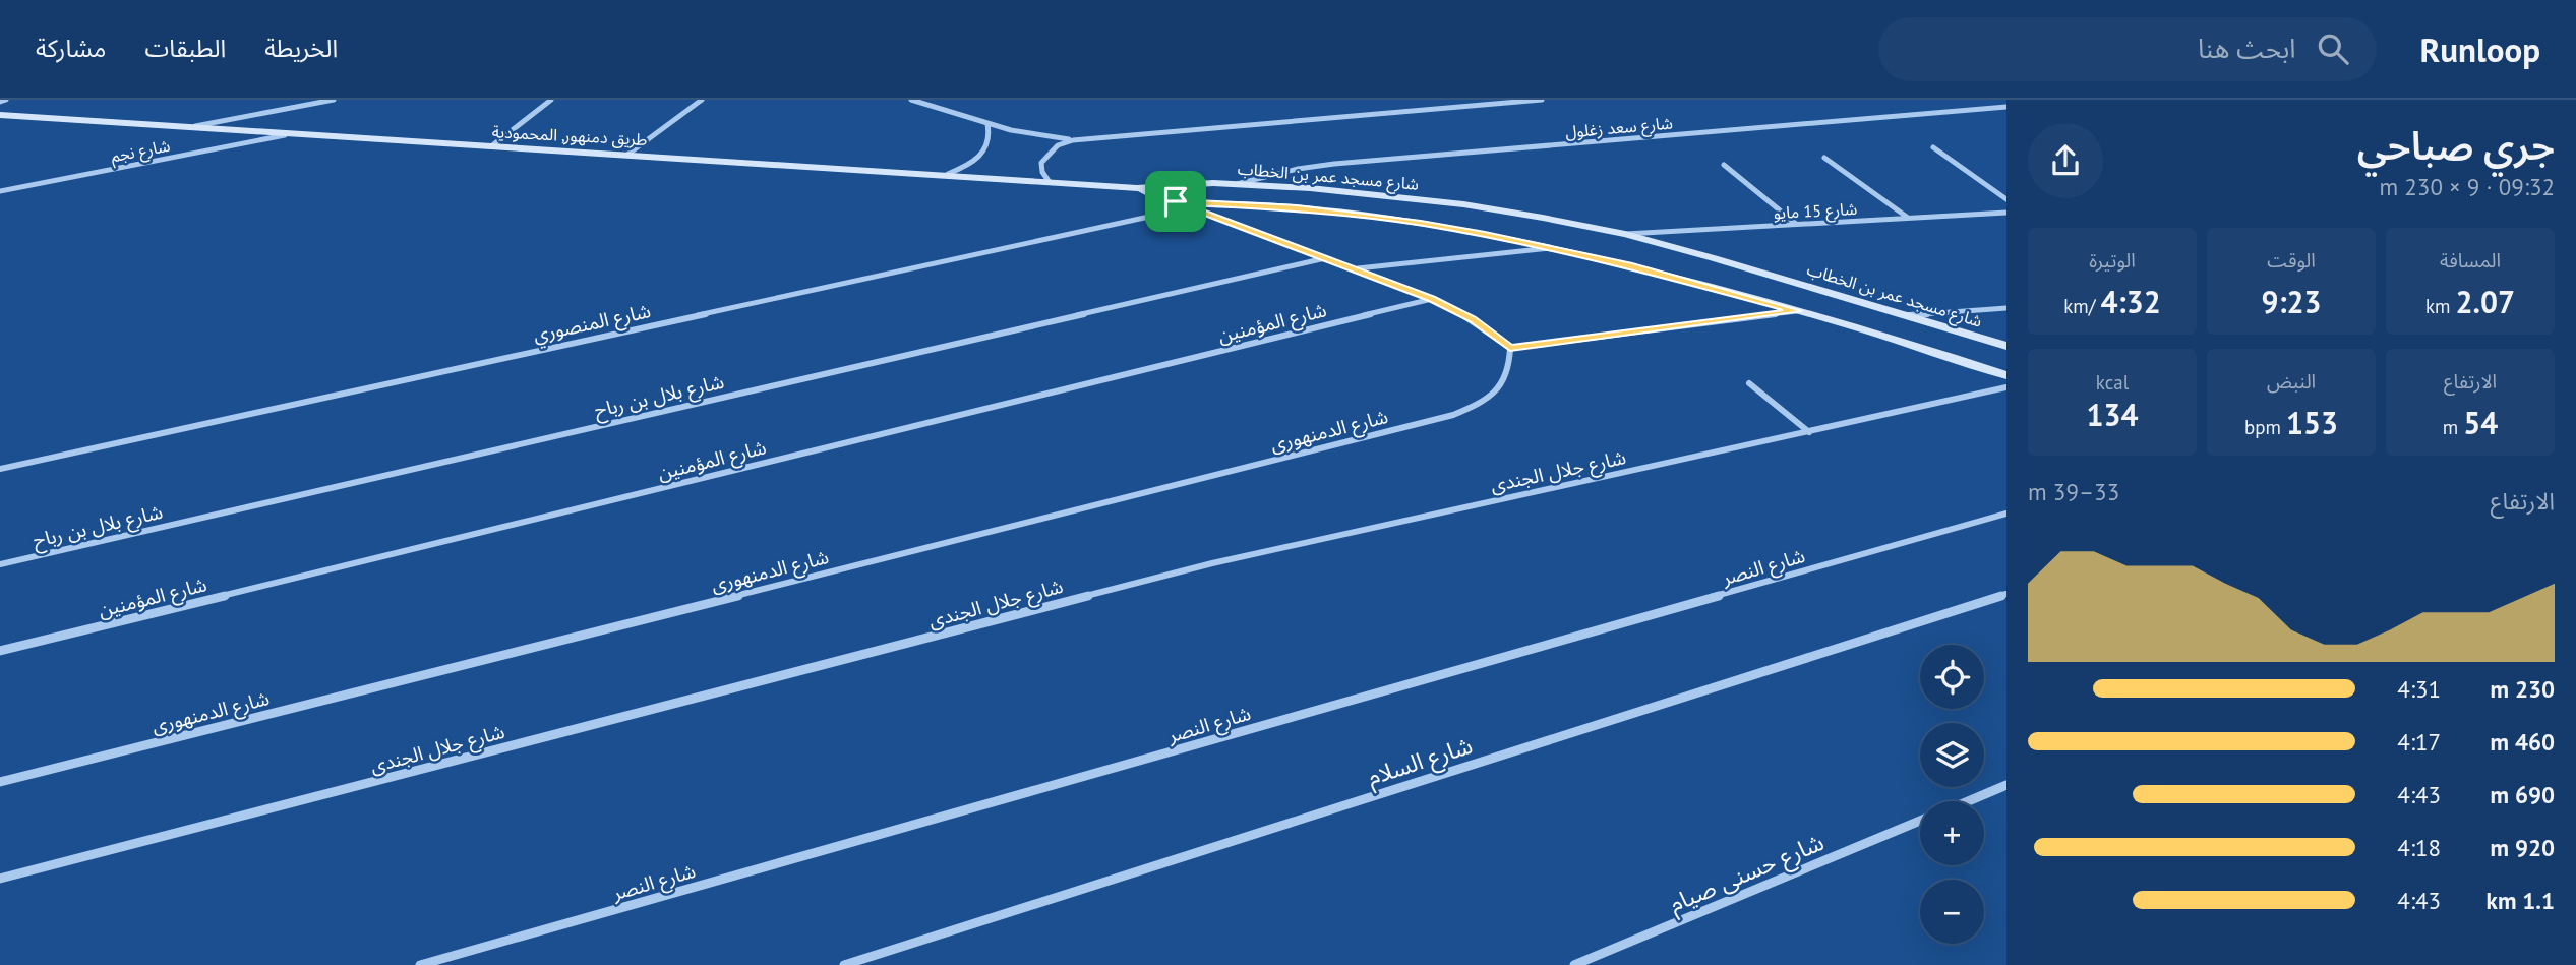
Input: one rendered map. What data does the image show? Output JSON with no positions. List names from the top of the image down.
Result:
{
  "streets": {
    "main road": ["طريق دمنهور, المحمودية", "شارع مسجد عمر بن الخطاب"],
    "street": [
      "شارع سعد زغلول",
      "شارع نجم",
      "شارع 15 مايو",
      "شارع المنصوري",
      "شارع المؤمنين",
      "شارع بلال بن رباح",
      "شارع الدمنهورى",
      "شارع جلال الجندى",
      "شارع النصر",
      "شارع السلام",
      "شارع حسنى صيام"
    ]
  },
  "crossings": [
    ["شارع سعد زغلول", "شارع مسجد عمر بن الخطاب"],
    ["طريق دمنهور, المحمودية", "شارع نجم"],
    ["طريق دمنهور, المحمودية", "شارع مسجد عمر بن الخطاب"],
    ["شارع مسجد عمر بن الخطاب", "شارع 15 مايو"]
  ],
  "page": {
    "header": "Runloop",
    "search": "ابحث هنا",
    "nav": ["الخريطة", "الطبقات", "مشاركة"],
    "heading": ["جري صباحي", "09:32 · 9 × 230 m"],
    "stats": [
      ["المسافة", "2.07 km"],
      ["الوقت", "9:23"],
      ["الوتيرة", "4:32 /km"],
      ["الارتفاع", "54 m"],
      ["النبض", "153 bpm"],
      ["kcal", "134"]
    ],
    "chart": ["الارتفاع", "33–39 m"],
    "map_buttons": ["+", "−"],
    "list": [
      {
        "name": "230 m",
        "note": "4:31"
      },
      {
        "name": "460 m",
        "note": "4:17"
      },
      {
        "name": "690 m",
        "note": "4:43"
      },
      {
        "name": "920 m",
        "note": "4:18"
      },
      {
        "name": "1.1 km",
        "note": "4:43"
      }
    ]
  }
}
